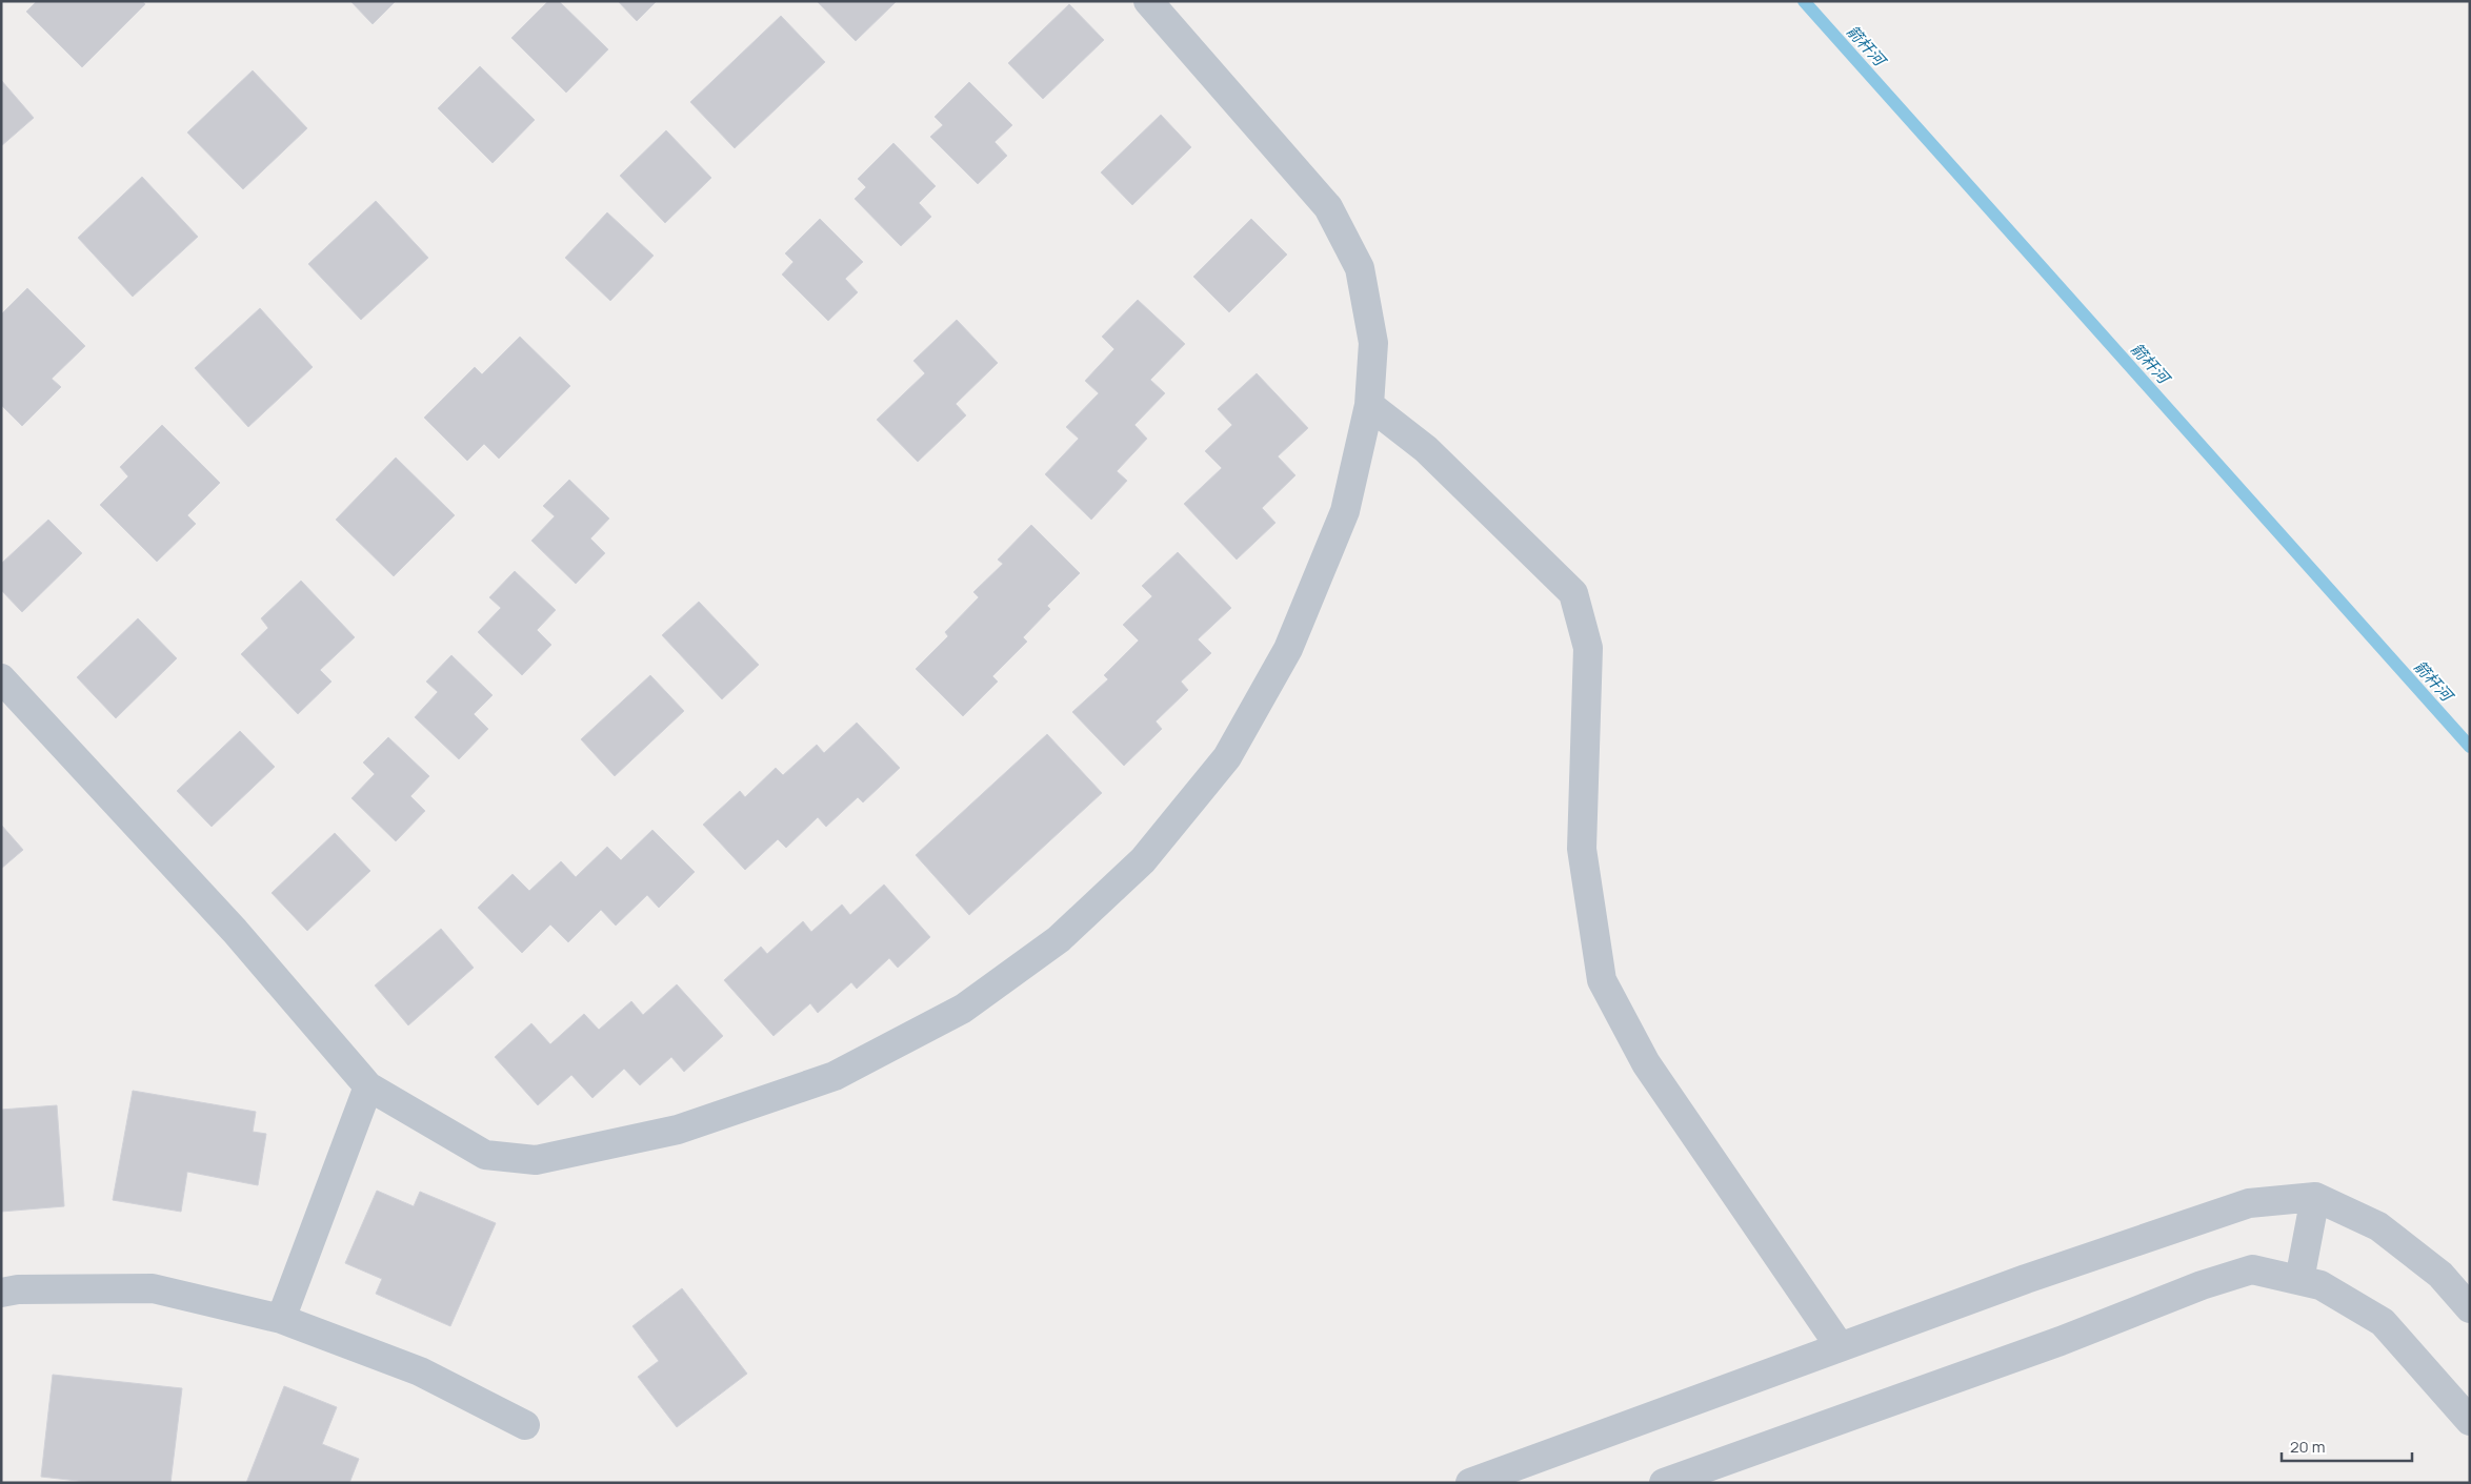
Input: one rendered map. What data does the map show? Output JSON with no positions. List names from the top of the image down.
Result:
{
  "water": ["箭杆河"],
  "scale_bar": "20 m"
}
